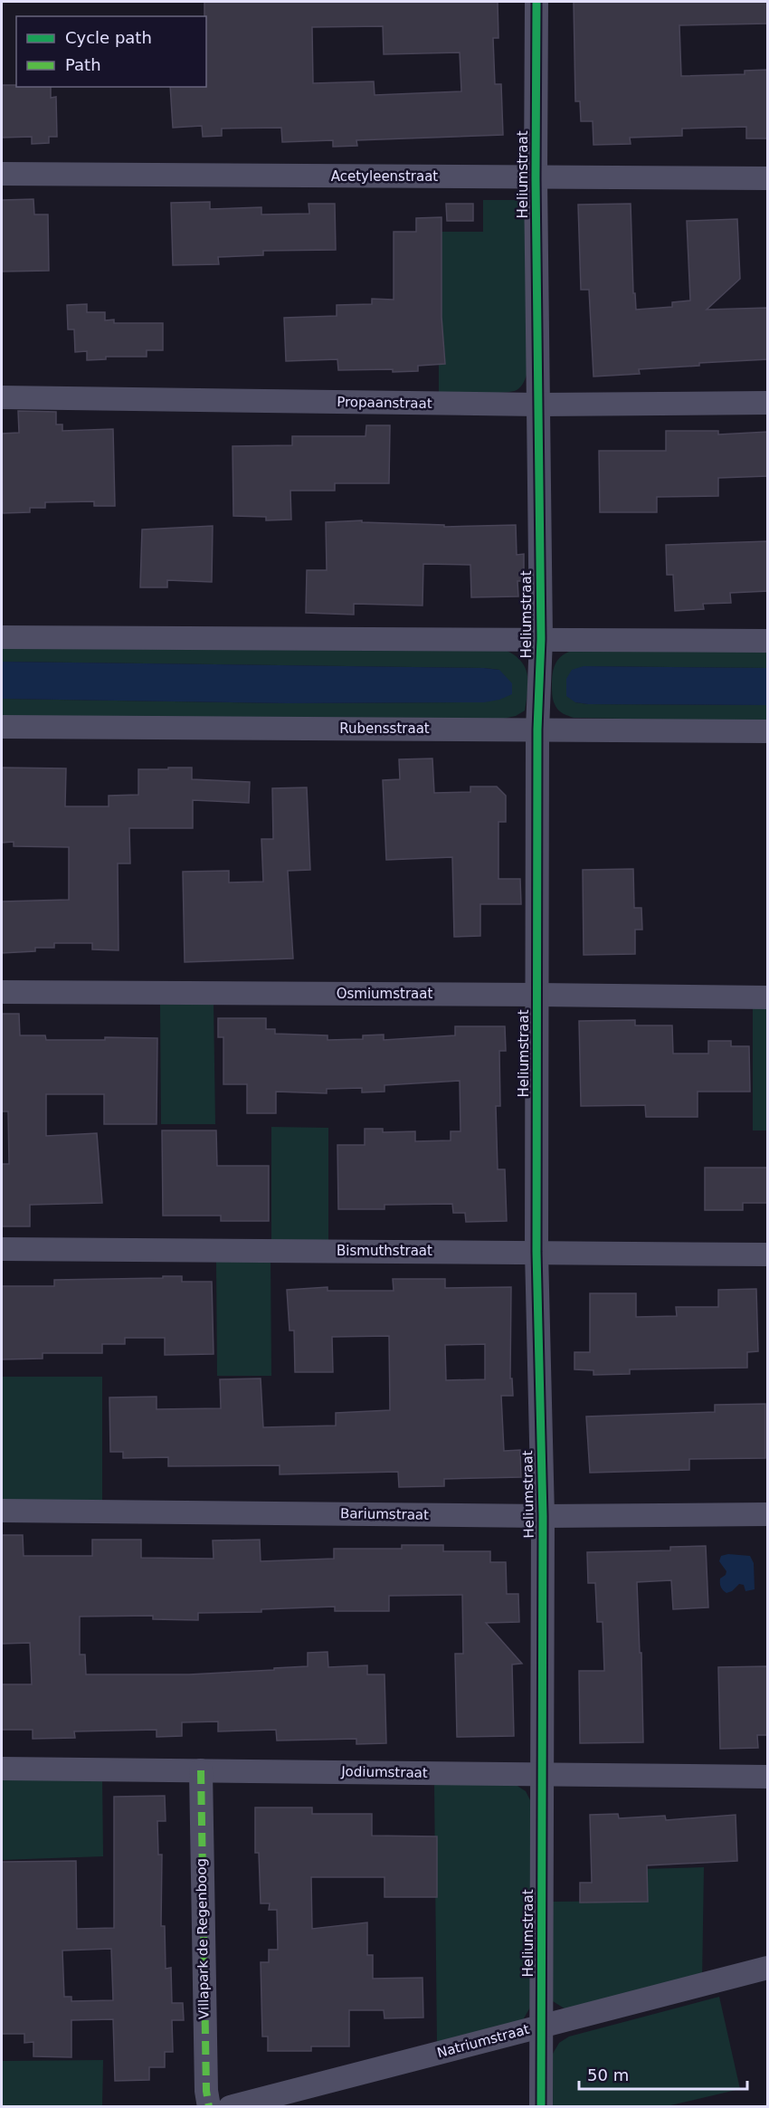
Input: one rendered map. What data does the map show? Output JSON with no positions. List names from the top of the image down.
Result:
{
  "streets": {
    "street": [
      "Heliumstraat",
      "Acetyleenstraat",
      "Propaanstraat",
      "Rubensstraat",
      "Osmiumstraat",
      "Bismuthstraat",
      "Bariumstraat",
      "Jodiumstraat",
      "Villapark de Regenboog",
      "Natriumstraat"
    ]
  },
  "crossings": [
    ["Heliumstraat", "Acetyleenstraat"],
    ["Heliumstraat", "Propaanstraat"],
    ["Heliumstraat", "Rubensstraat"],
    ["Heliumstraat", "Osmiumstraat"],
    ["Heliumstraat", "Bismuthstraat"],
    ["Heliumstraat", "Bariumstraat"],
    ["Heliumstraat", "Jodiumstraat"],
    ["Heliumstraat", "Natriumstraat"],
    ["Jodiumstraat", "Villapark de Regenboog"]
  ],
  "legend": ["Cycle path", "Path"],
  "scale_bar": "50 m"
}
